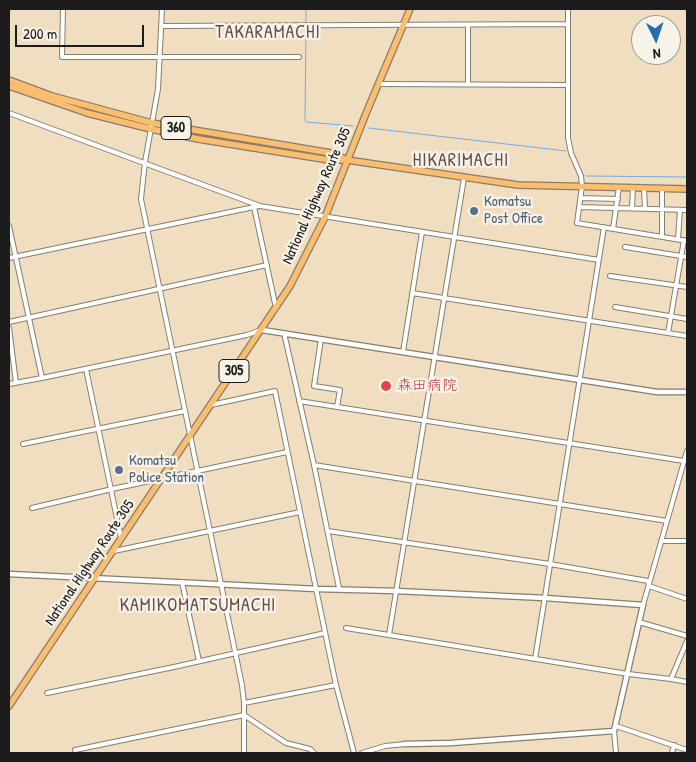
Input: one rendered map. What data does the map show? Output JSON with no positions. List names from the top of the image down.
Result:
{
  "streets": {
    "highway": ["360", "National Highway Route 305", "305"]
  },
  "crossings": [
    ["360", "National Highway Route 305"]
  ],
  "districts": ["TAKARAMACHI", "HIKARIMACHI", "KAMIKOMATSUMACHI"],
  "places": ["Komatsu Post Office", "森田病院", "Komatsu Police Station"],
  "scale_bar": "200 m",
  "north": "bottom"
}
